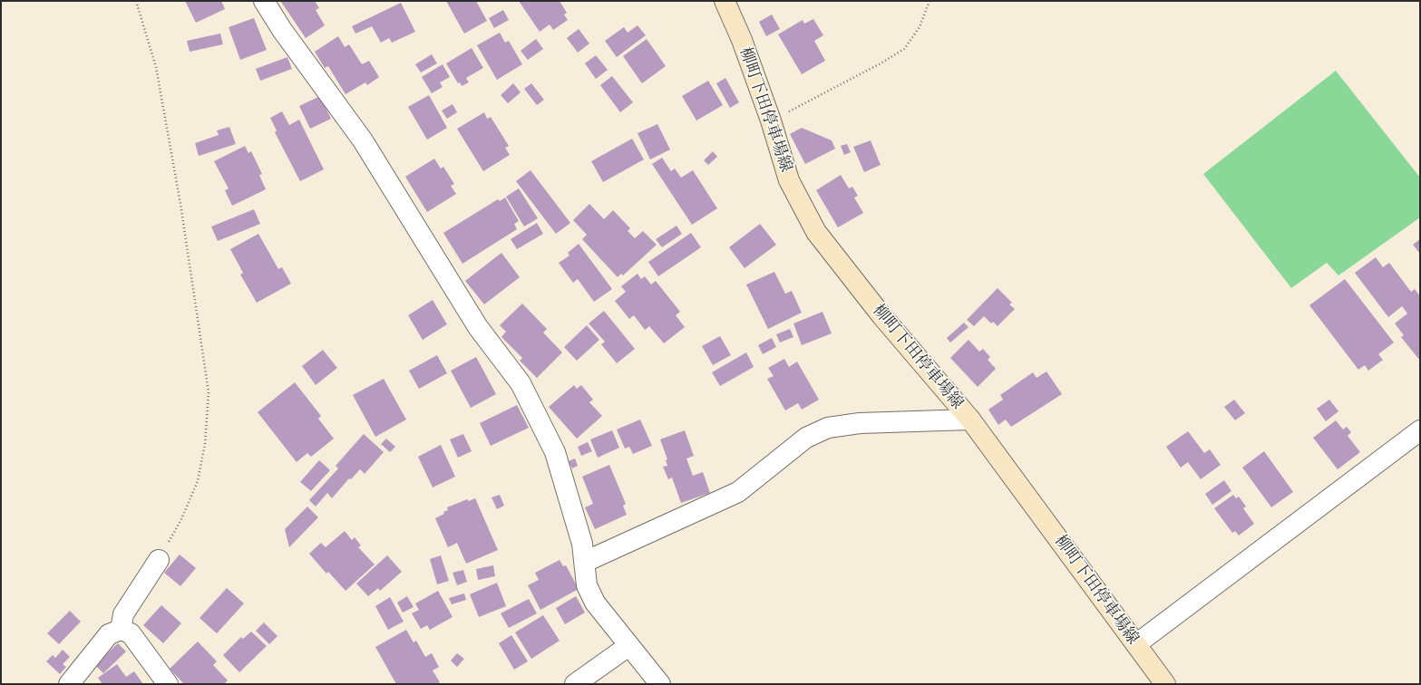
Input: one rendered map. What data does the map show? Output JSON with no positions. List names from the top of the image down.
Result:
{
  "streets": {
    "main road": ["柳町下田停車場線"]
  }
}
